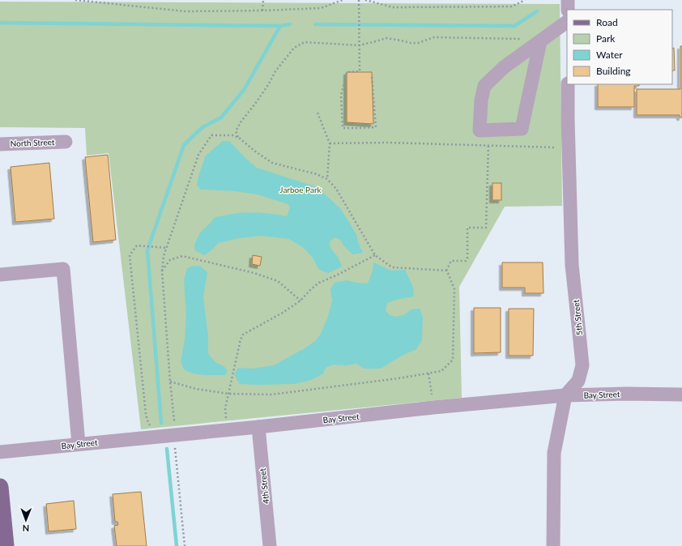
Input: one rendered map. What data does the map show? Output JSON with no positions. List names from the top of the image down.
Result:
{
  "streets": {
    "street": [
      "North Street",
      "5th Street",
      "Bay Street",
      "4th Street"
    ]
  },
  "crossings": [
    ["5th Street", "Bay Street"],
    ["Bay Street", "4th Street"]
  ],
  "parks": ["Jarboe Park"],
  "legend": [
    "Road",
    "Park",
    "Water",
    "Building"
  ],
  "north": "bottom"
}
